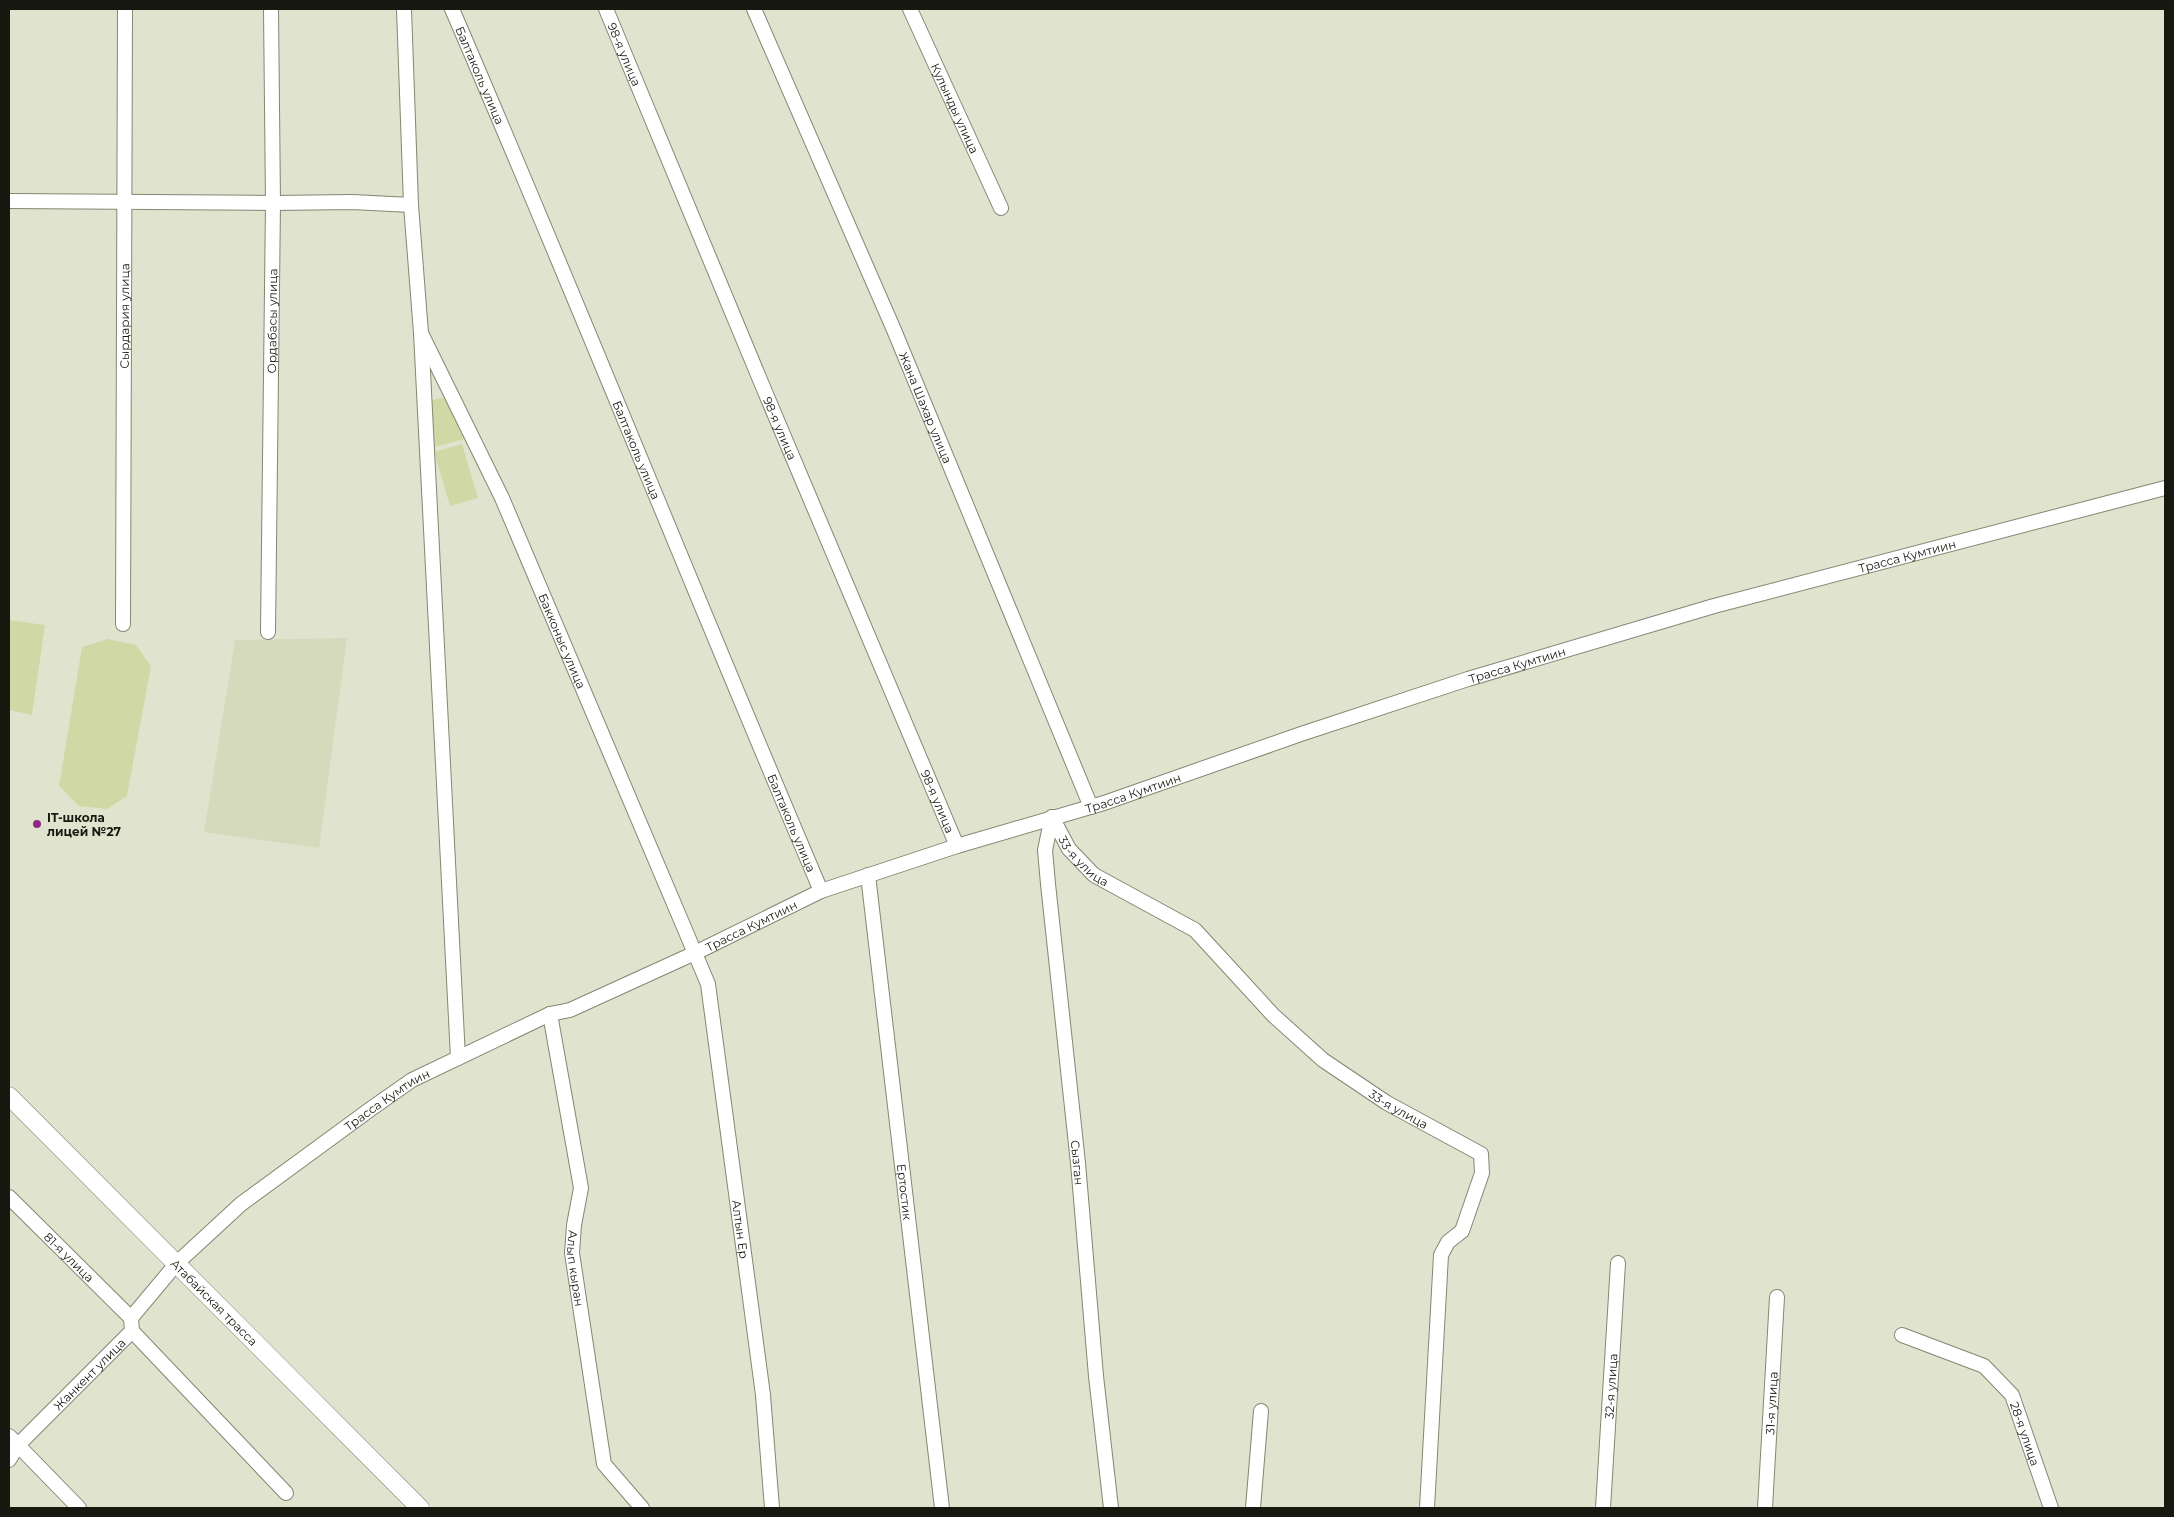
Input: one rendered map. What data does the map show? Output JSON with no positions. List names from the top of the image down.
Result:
{
  "streets": {
    "main road": ["Атабайская трасса"],
    "street": [
      "98-я улица",
      "Балтаколь улица",
      "Кулынды улица",
      "Сырдария улица",
      "Ордабасы улица",
      "Жана Шахар улица",
      "Трасса Кумтиин",
      "Бакконыс улица",
      "33-я улица",
      "Сызган",
      "Ертостик",
      "Алтын Ер",
      "81-я улица",
      "Алып кыран",
      "Жанкент улица",
      "32-я улица",
      "31-я улица",
      "28-я улица"
    ]
  },
  "crossings": [
    ["98-я улица", "Трасса Кумтиин"],
    ["Балтаколь улица", "Трасса Кумтиин"],
    ["Жана Шахар улица", "Трасса Кумтиин"],
    ["Трасса Кумтиин", "Бакконыс улица"],
    ["Трасса Кумтиин", "33-я улица"],
    ["Трасса Кумтиин", "Сызган"],
    ["Трасса Кумтиин", "Ертостик"],
    ["Трасса Кумтиин", "Алтын Ер"],
    ["Трасса Кумтиин", "Алып кыран"],
    ["Трасса Кумтиин", "Атабайская трасса"],
    ["Трасса Кумтиин", "Жанкент улица"],
    ["Бакконыс улица", "Алтын Ер"],
    ["33-я улица", "Сызган"],
    ["81-я улица", "Жанкент улица"],
    ["Атабайская трасса", "Жанкент улица"]
  ],
  "places": ["IT-школа лицей №27"]
}
